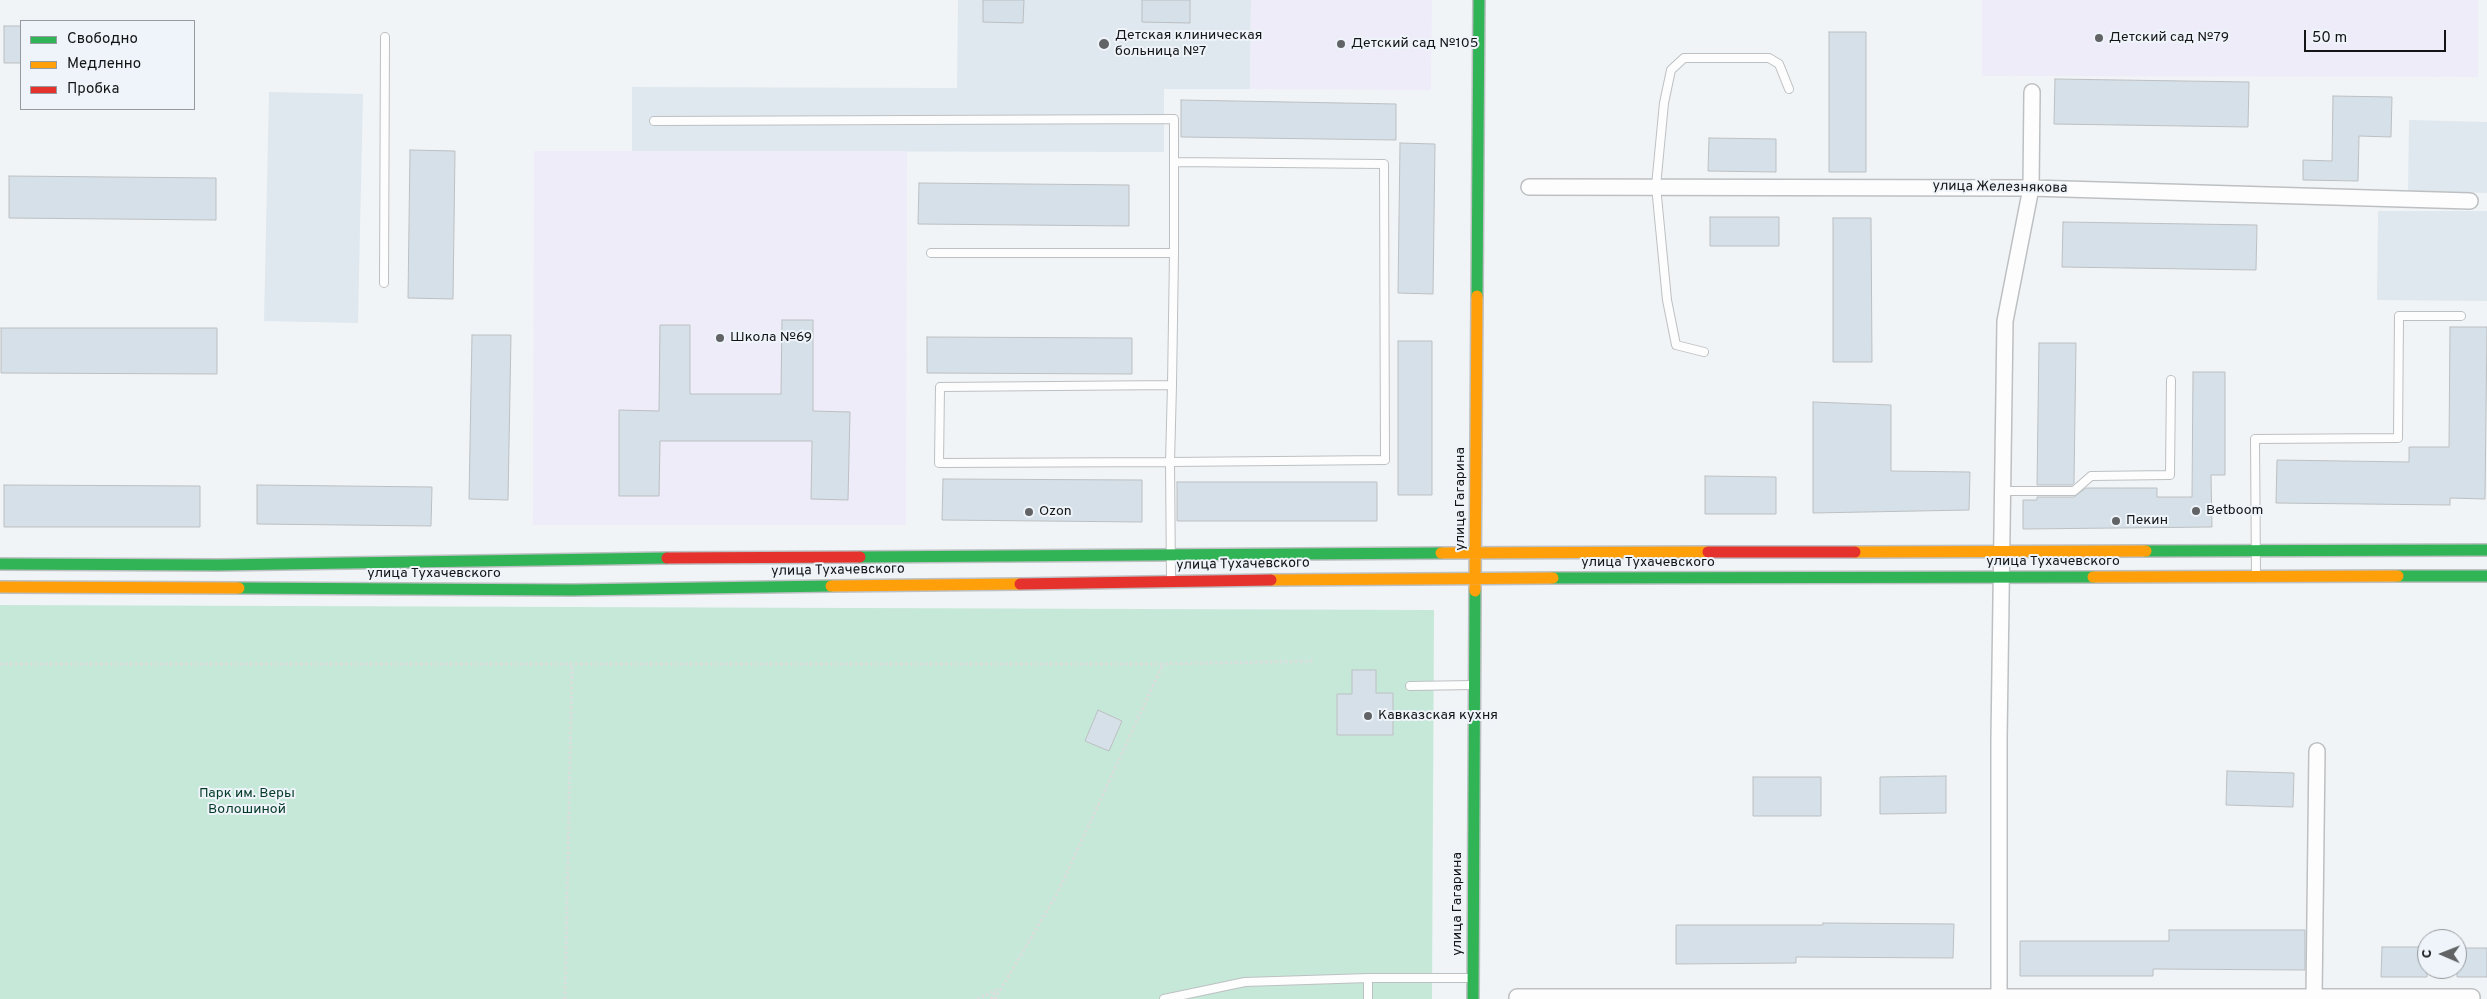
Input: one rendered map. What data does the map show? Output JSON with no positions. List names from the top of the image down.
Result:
{
  "streets": {
    "main road": ["улица Гагарина", "улица Тухачевского"],
    "street": ["улица Железнякова"]
  },
  "crossings": [
    ["улица Гагарина", "улица Тухачевского"]
  ],
  "parks": ["Парк им. Веры Волошиной"],
  "places": [
    "Детский сад №79",
    "Детская клиническая больница №7",
    "Детский сад №105",
    "Школа №69",
    "Betboom",
    "Ozon",
    "Пекин",
    "Кавказская кухня"
  ],
  "legend": ["Свободно", "Медленно", "Пробка"],
  "scale_bar": "50 m",
  "north": "left"
}
